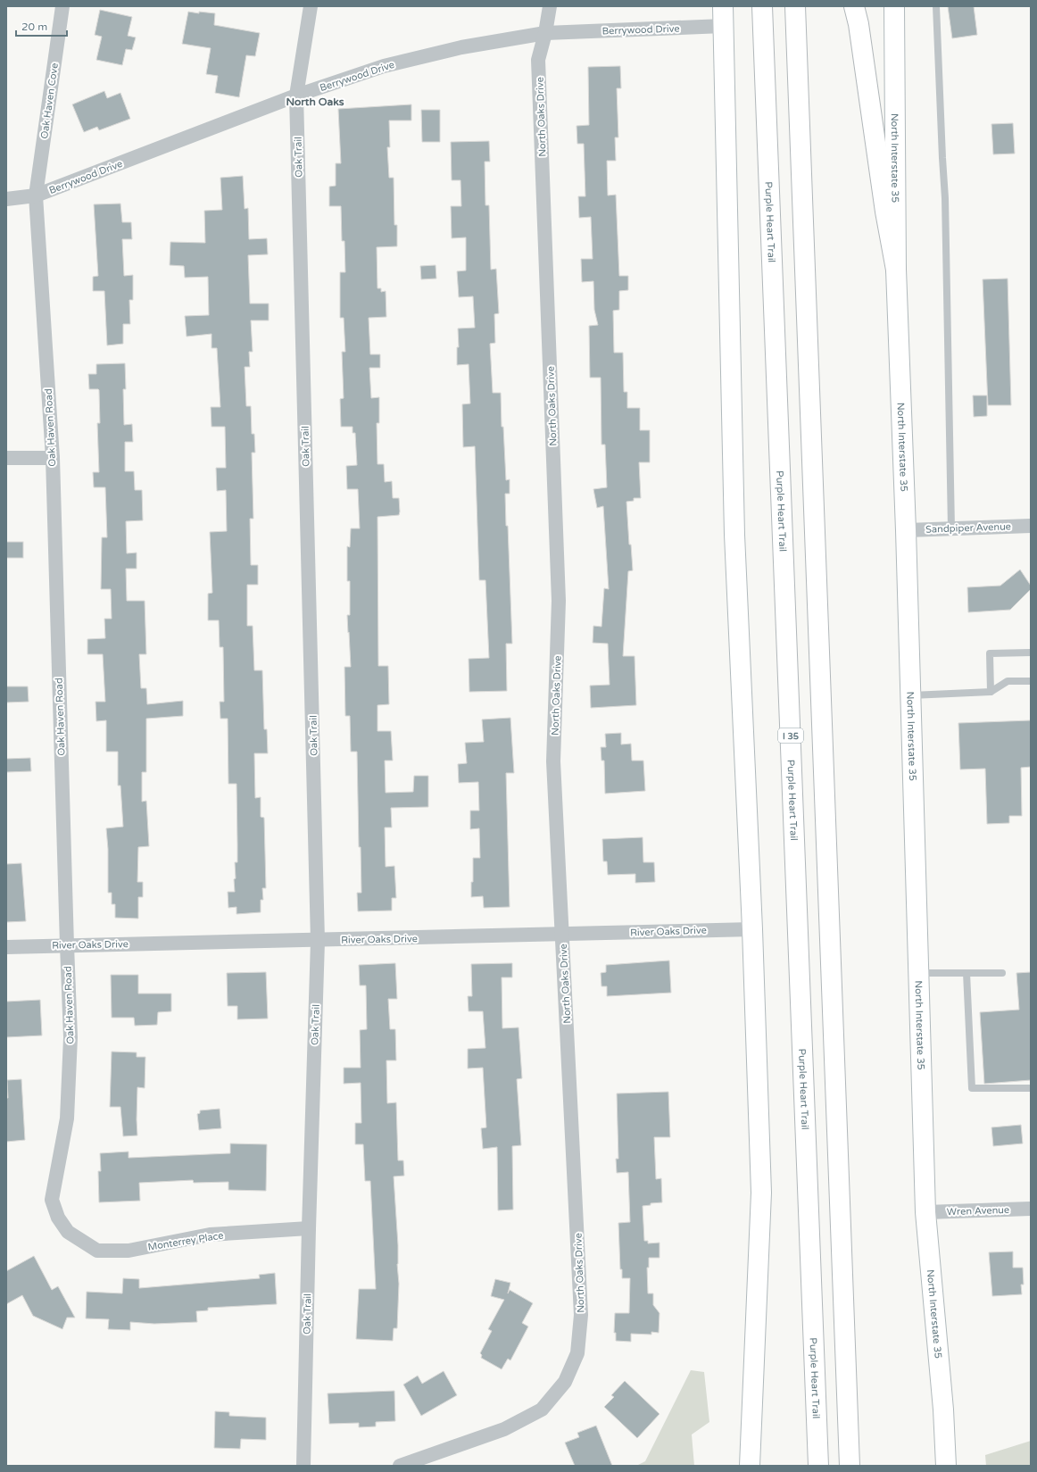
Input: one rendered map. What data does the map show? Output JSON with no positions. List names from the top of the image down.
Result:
{
  "streets": {
    "main road": ["North Interstate 35", "Purple Heart Trail", "I 35"],
    "street": [
      "Berrywood Drive",
      "Oak Haven Cove",
      "North Oaks Drive",
      "Oak Trail",
      "Oak Haven Road",
      "Sandpiper Avenue",
      "River Oaks Drive",
      "Wren Avenue",
      "Monterrey Place"
    ]
  },
  "crossings": [
    ["Berrywood Drive", "Oak Haven Cove"],
    ["Berrywood Drive", "North Oaks Drive"],
    ["Berrywood Drive", "Oak Trail"],
    ["Berrywood Drive", "Oak Haven Road"],
    ["Oak Haven Cove", "Oak Haven Road"],
    ["North Oaks Drive", "River Oaks Drive"],
    ["Oak Trail", "River Oaks Drive"],
    ["Oak Trail", "Monterrey Place"],
    ["North Interstate 35", "Sandpiper Avenue"],
    ["North Interstate 35", "Wren Avenue"],
    ["Oak Haven Road", "River Oaks Drive"],
    ["Oak Haven Road", "Monterrey Place"]
  ],
  "districts": ["North Oaks"],
  "scale_bar": "20 m"
}
